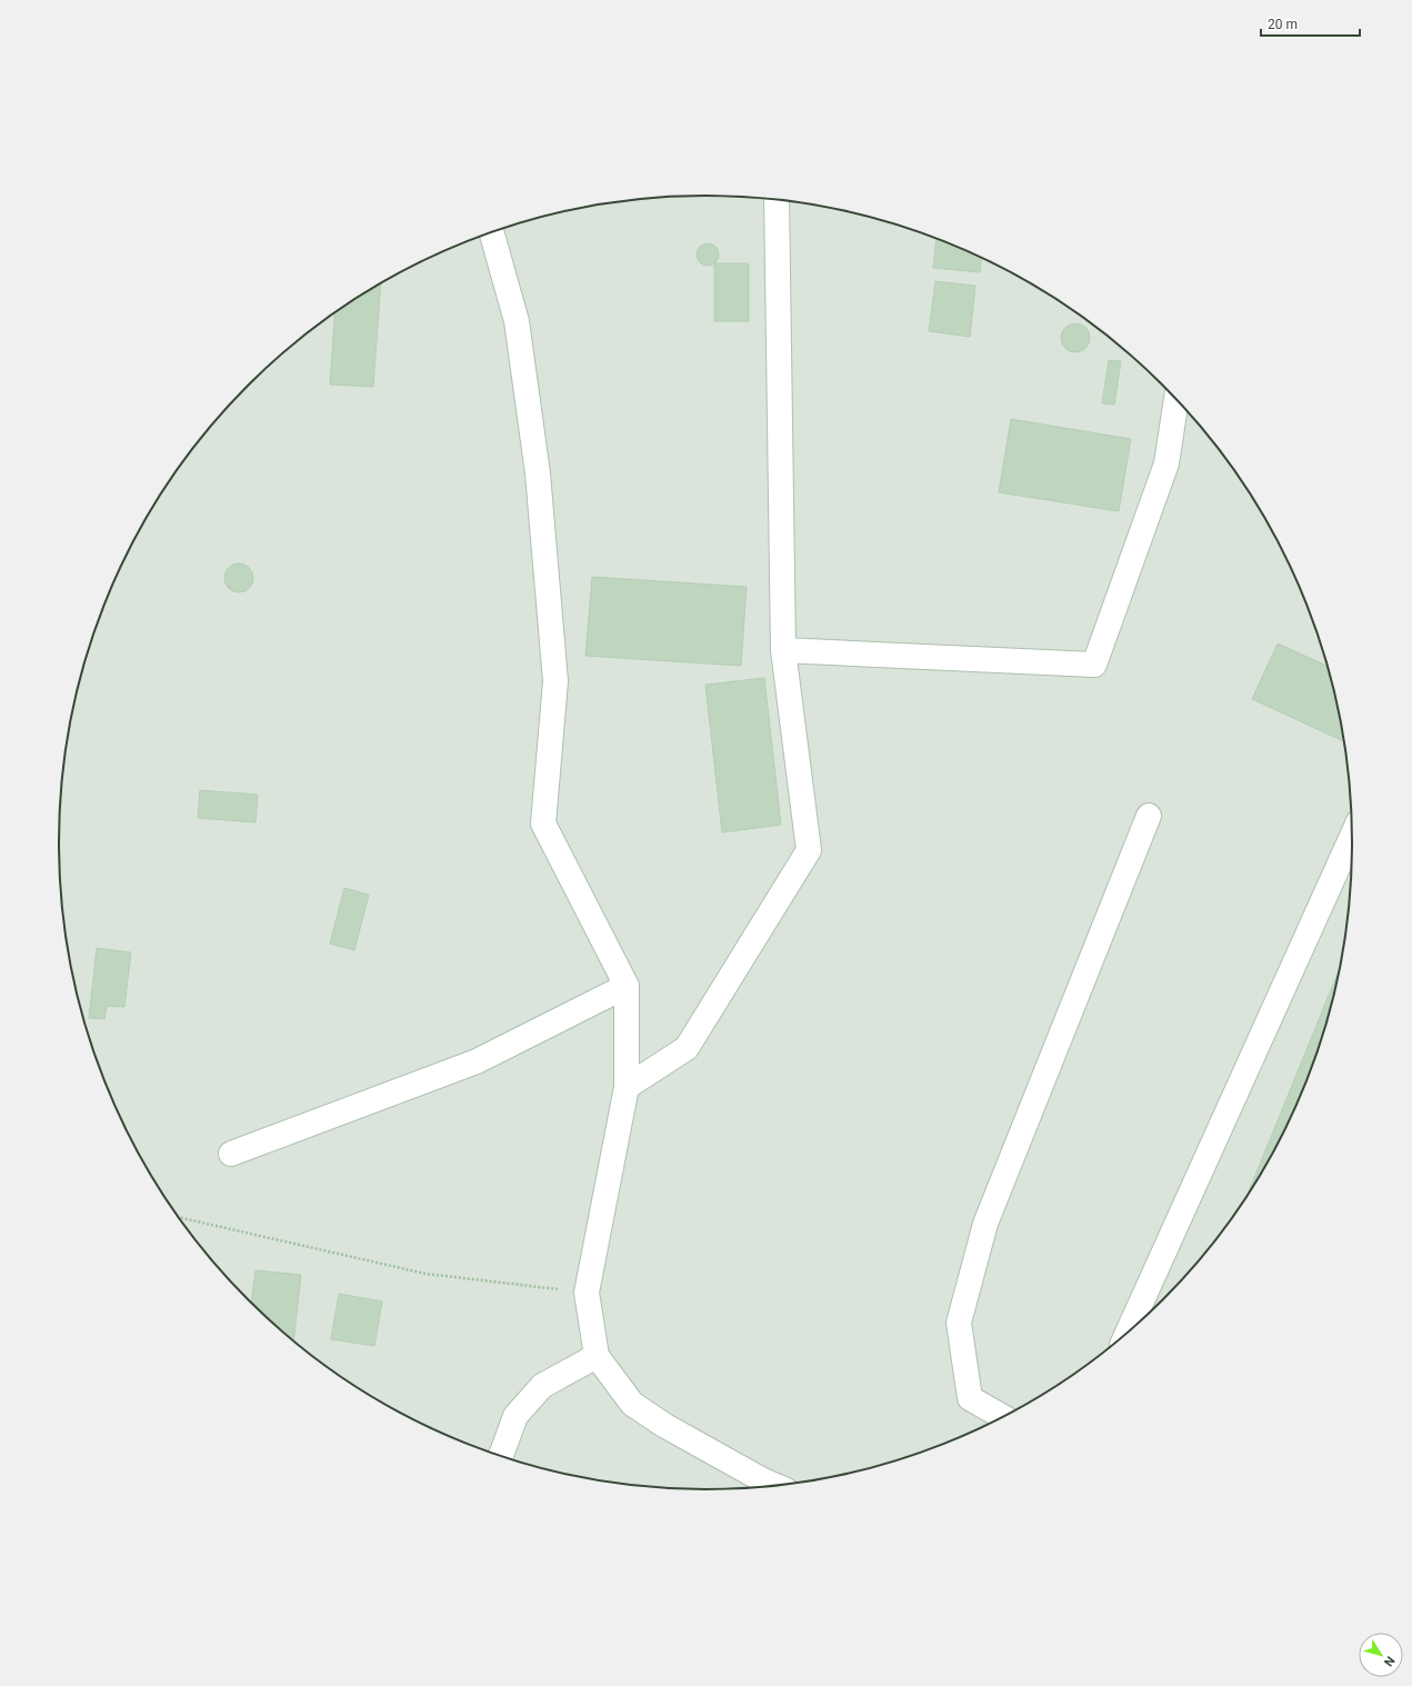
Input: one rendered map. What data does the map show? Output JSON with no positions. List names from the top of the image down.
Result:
{
  "scale_bar": "20 m",
  "north": "bottom right"
}
